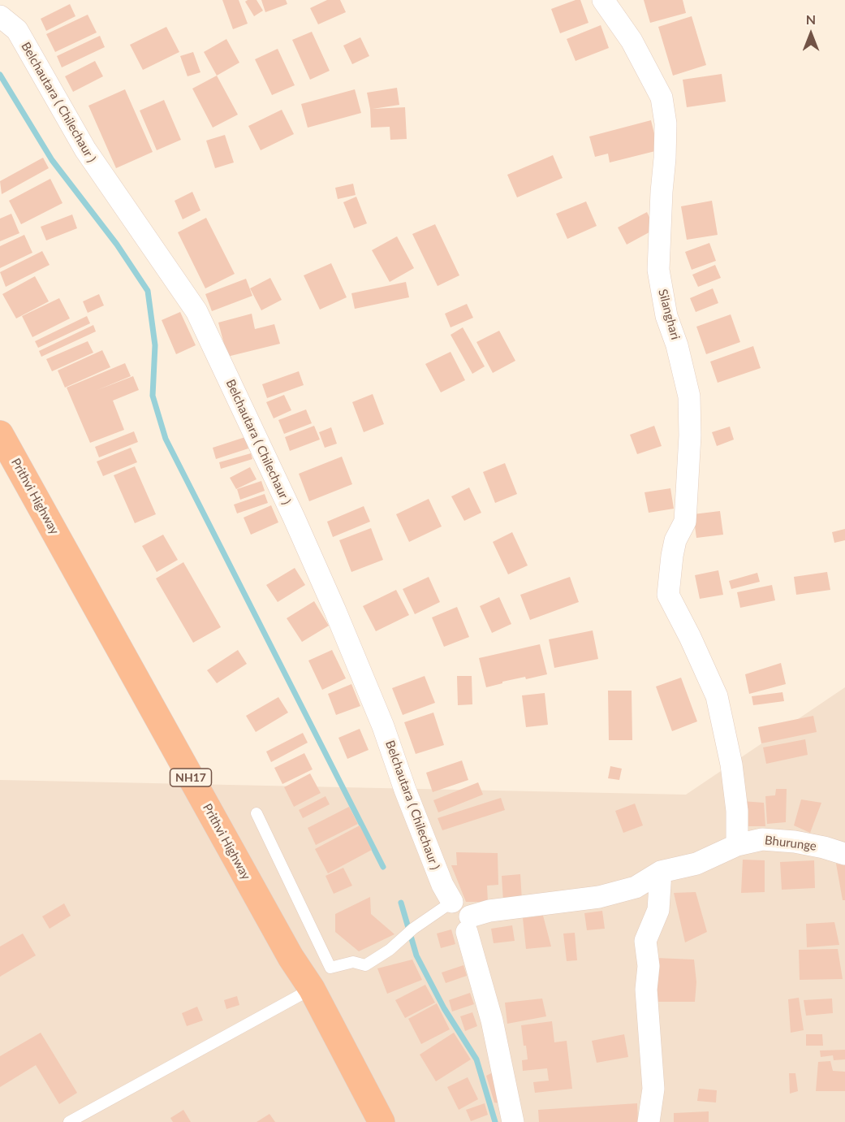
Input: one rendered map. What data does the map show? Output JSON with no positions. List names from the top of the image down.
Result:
{
  "streets": {
    "highway": ["Prithvi Highway", "NH17"],
    "street": ["Belchautara ( Chilechaur )", "Silanghari", "Bhurunge"]
  },
  "crossings": [
    ["Silanghari", "Bhurunge"]
  ],
  "north": "top"
}
